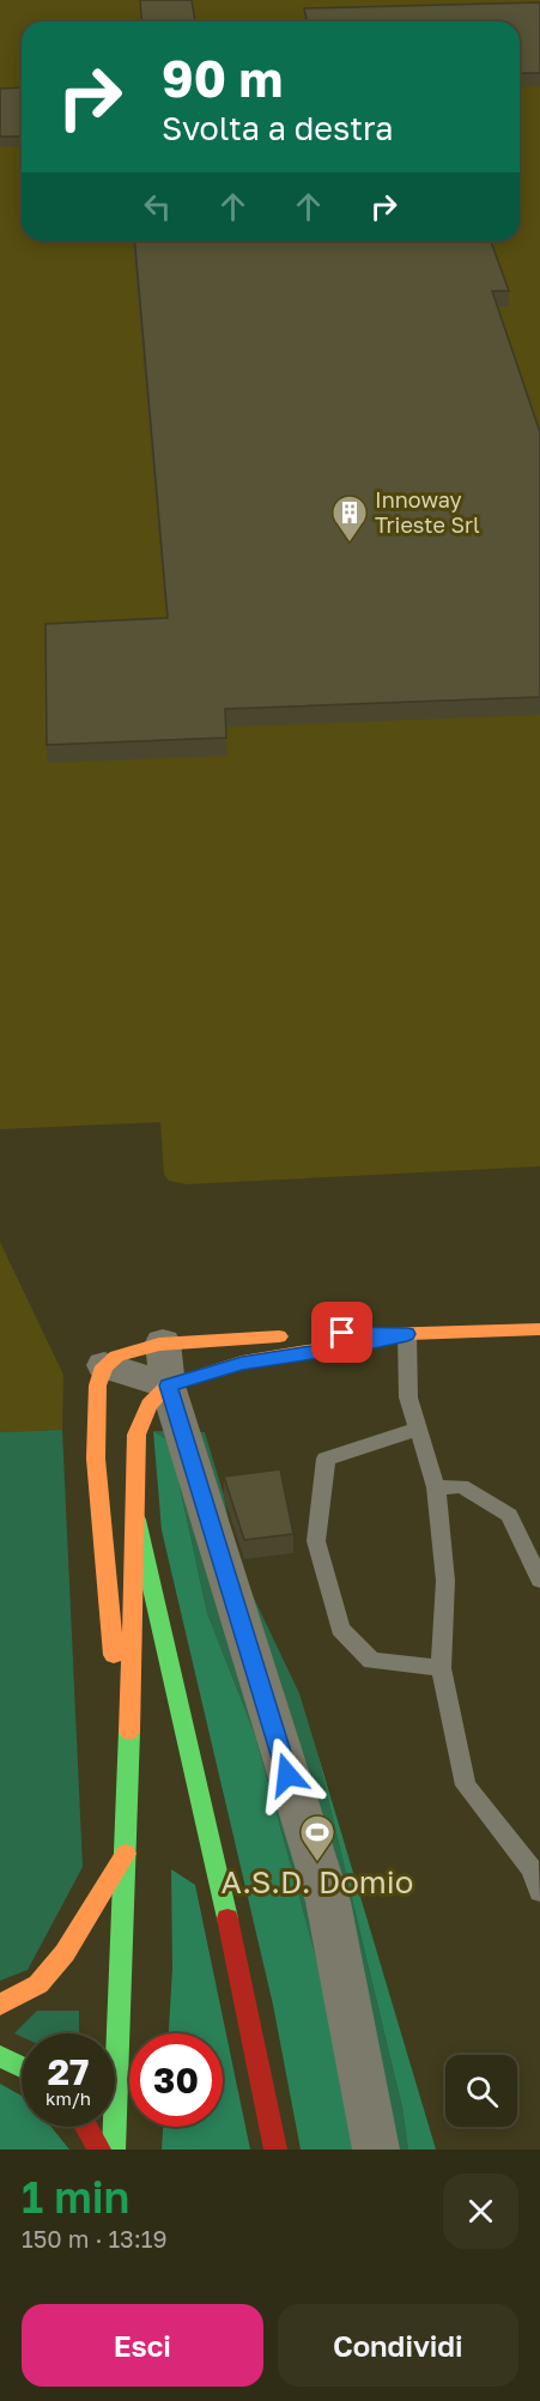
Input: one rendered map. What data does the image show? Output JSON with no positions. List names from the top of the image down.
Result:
{
  "places": {
    "building": ["Innoway Trieste Srl"],
    "sports": ["A.S.D. Domio"]
  },
  "page": {
    "turn": ["90 m", "Svolta a destra"],
    "speed": "27 km/h",
    "limit": "30",
    "heading": ["1 min", "150 m · 13:19"],
    "buttons": ["Esci", "Condividi"]
  }
}
